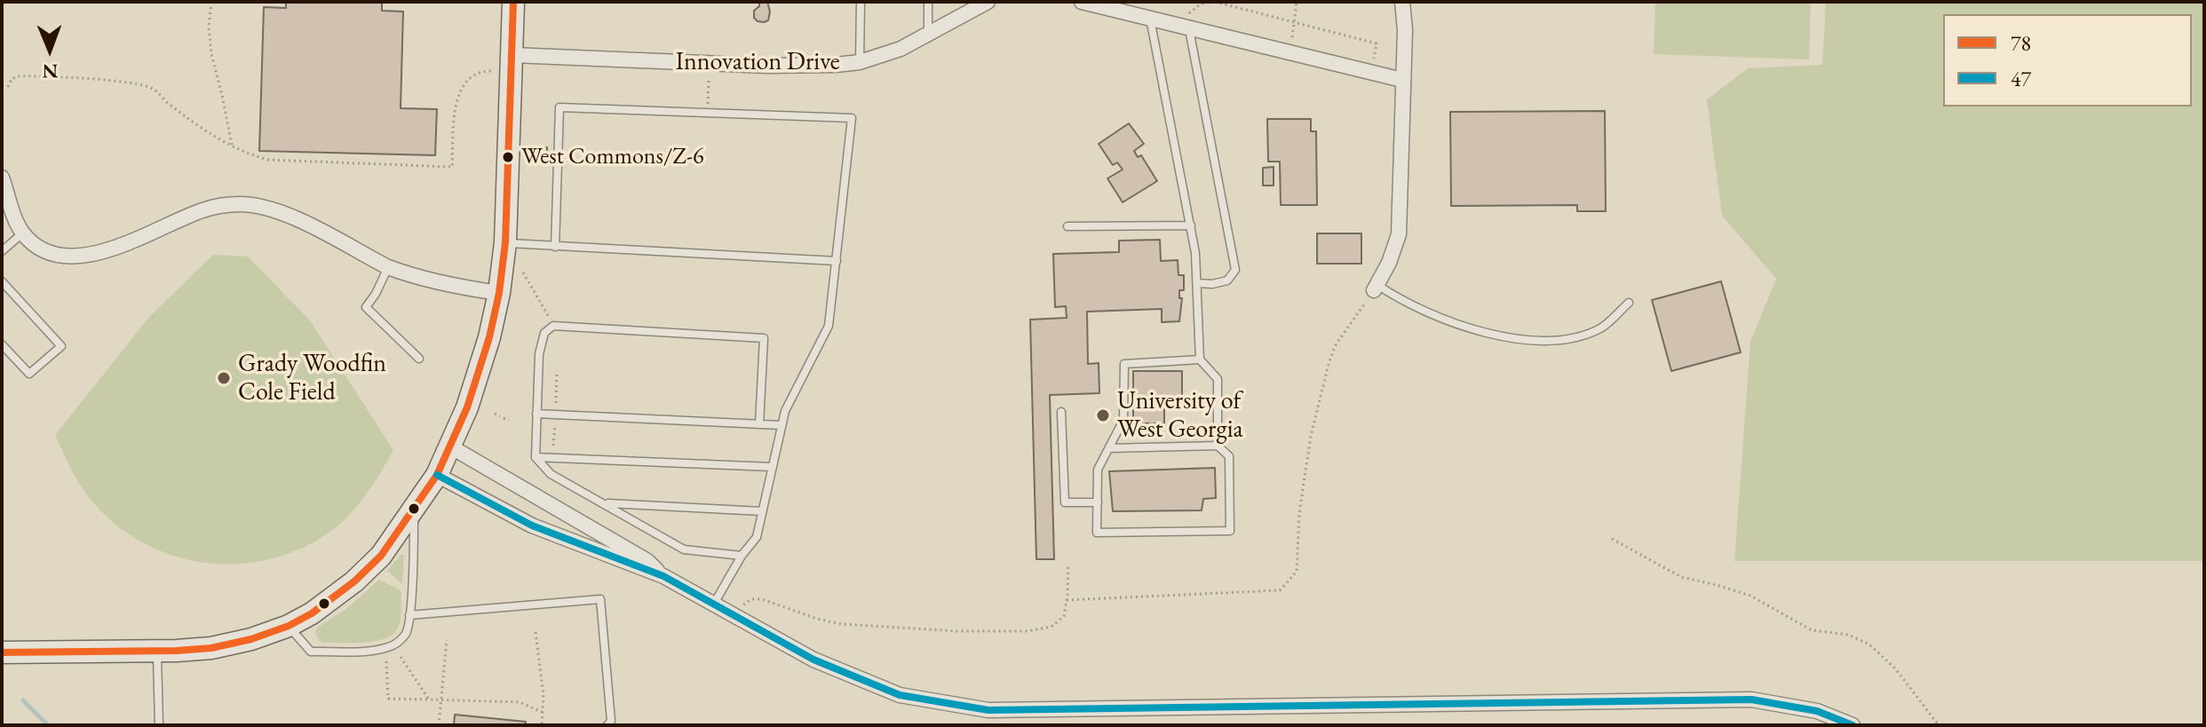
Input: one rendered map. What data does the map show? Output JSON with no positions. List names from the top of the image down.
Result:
{
  "streets": {
    "street": ["Innovation Drive"]
  },
  "places": ["West Commons/Z-6", "Grady Woodfin Cole Field", "University of West Georgia"],
  "lines": ["transit line 78", "transit line 47"],
  "legend": ["78", "47"],
  "north": "bottom"
}
